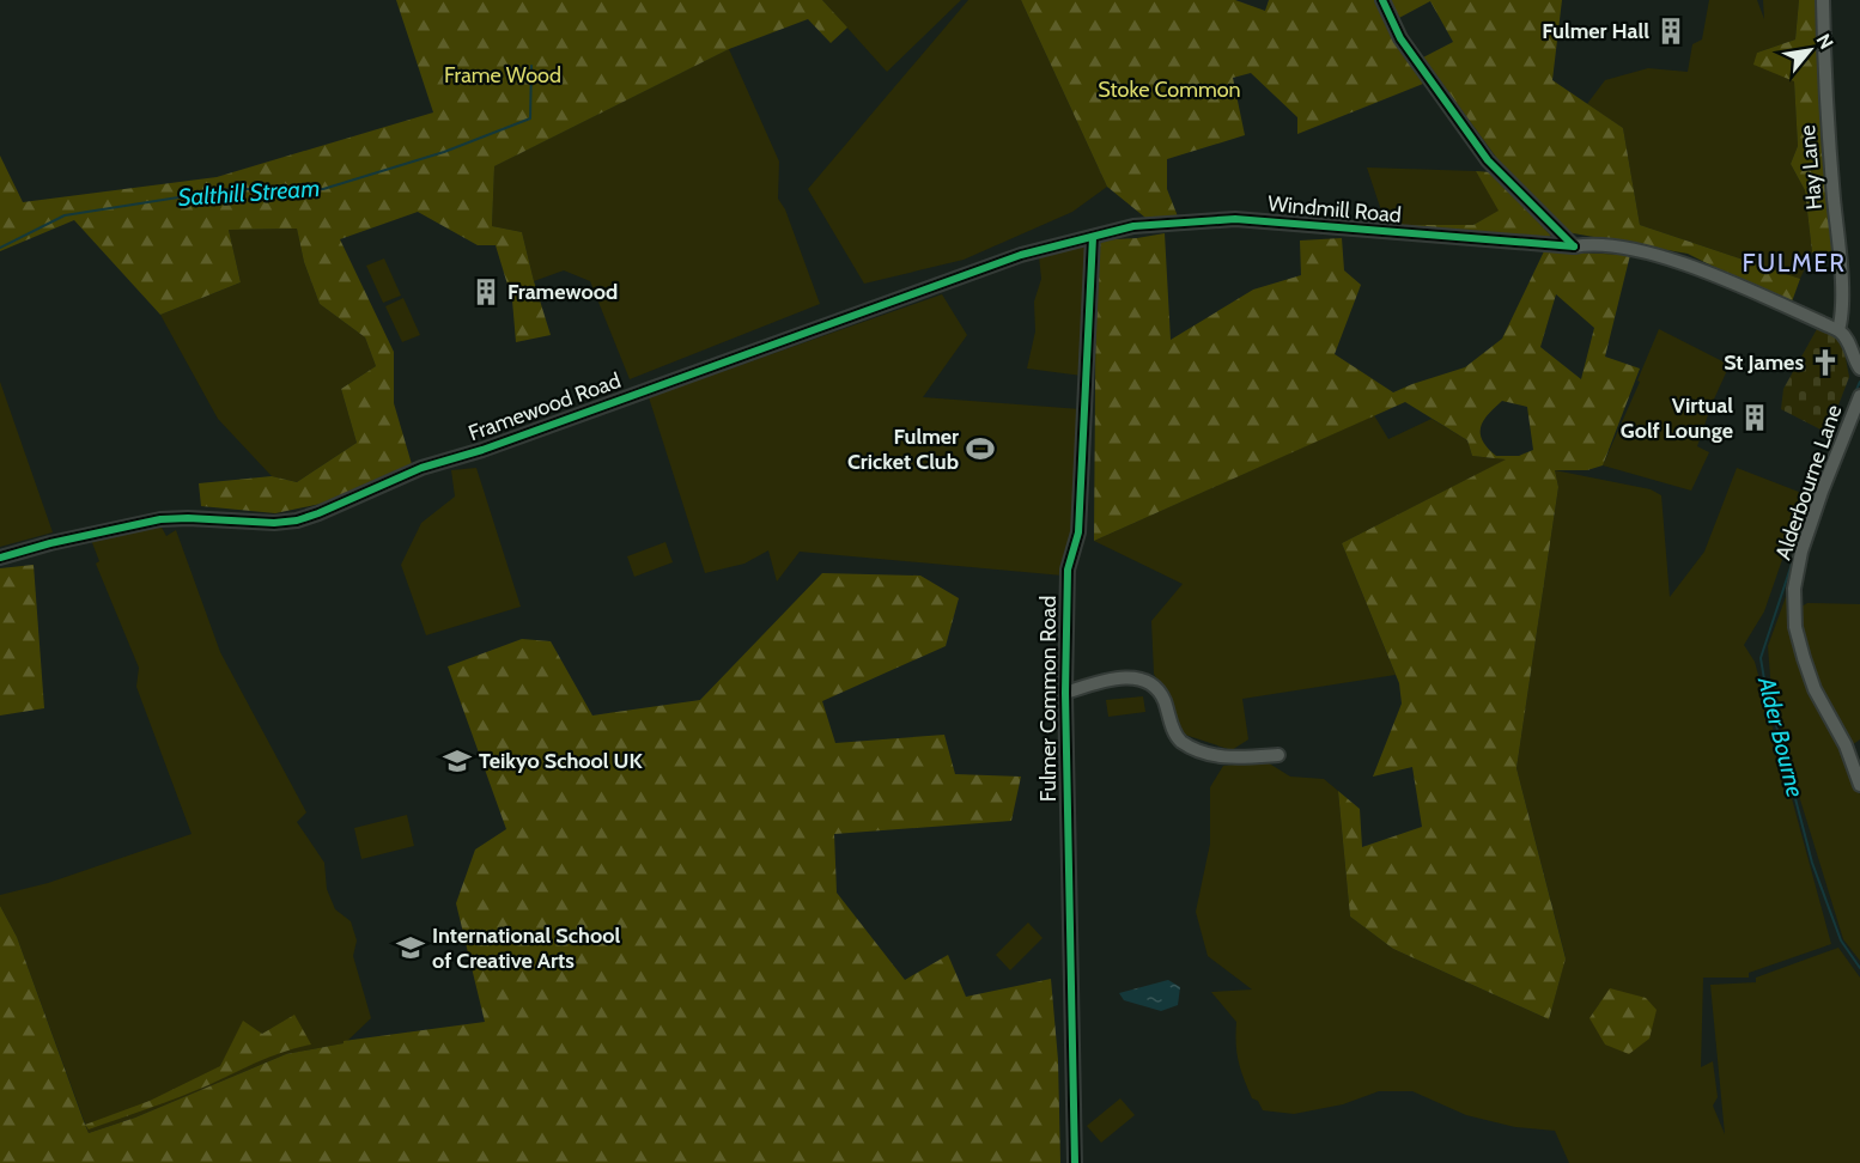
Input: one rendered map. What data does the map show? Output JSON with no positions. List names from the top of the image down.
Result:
{
  "streets": {
    "street": [
      "Hay Lane",
      "Windmill Road",
      "Framewood Road",
      "Alderbourne Lane",
      "Fulmer Common Road"
    ]
  },
  "crossings": [
    ["Hay Lane", "Windmill Road"],
    ["Windmill Road", "Framewood Road"],
    ["Windmill Road", "Fulmer Common Road"],
    ["Framewood Road", "Fulmer Common Road"]
  ],
  "districts": ["FULMER"],
  "water": ["Salthill Stream", "Alder Bourne"],
  "parks": ["Frame Wood", "Stoke Common"],
  "places": {
    "building": ["Fulmer Hall", "Framewood", "Virtual Golf Lounge"],
    "church": ["St James"],
    "sports": ["Fulmer Cricket Club"],
    "school or university": ["Teikyo School UK", "International School of Creative Arts"]
  },
  "north": "top right"
}
